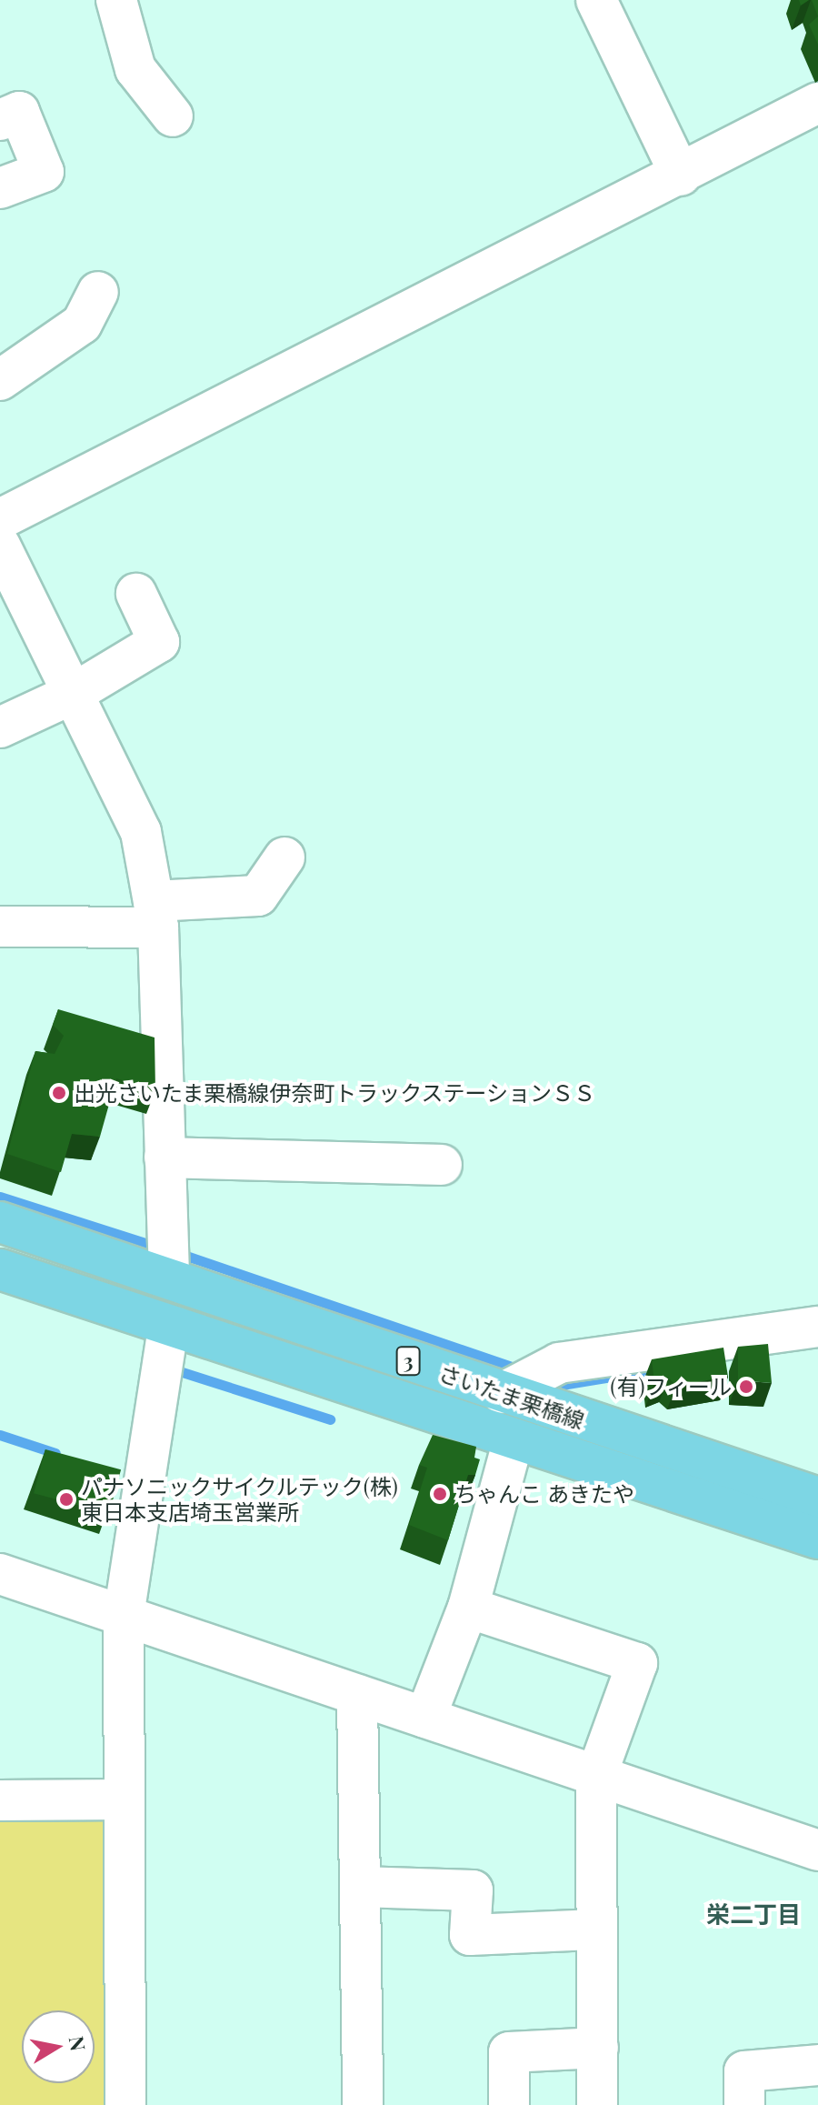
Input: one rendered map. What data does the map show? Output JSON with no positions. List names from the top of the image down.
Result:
{
  "streets": {
    "main road": ["3", "さいたま栗橋線"]
  },
  "districts": ["栄二丁目"],
  "places": [
    "出光さいたま栗橋線伊奈町トラックステーションＳＳ",
    "(有)フィール",
    "ちゃんこ あきたや",
    "パナソニックサイクルテック(株) 東日本支店埼玉営業所"
  ],
  "north": "right"
}
